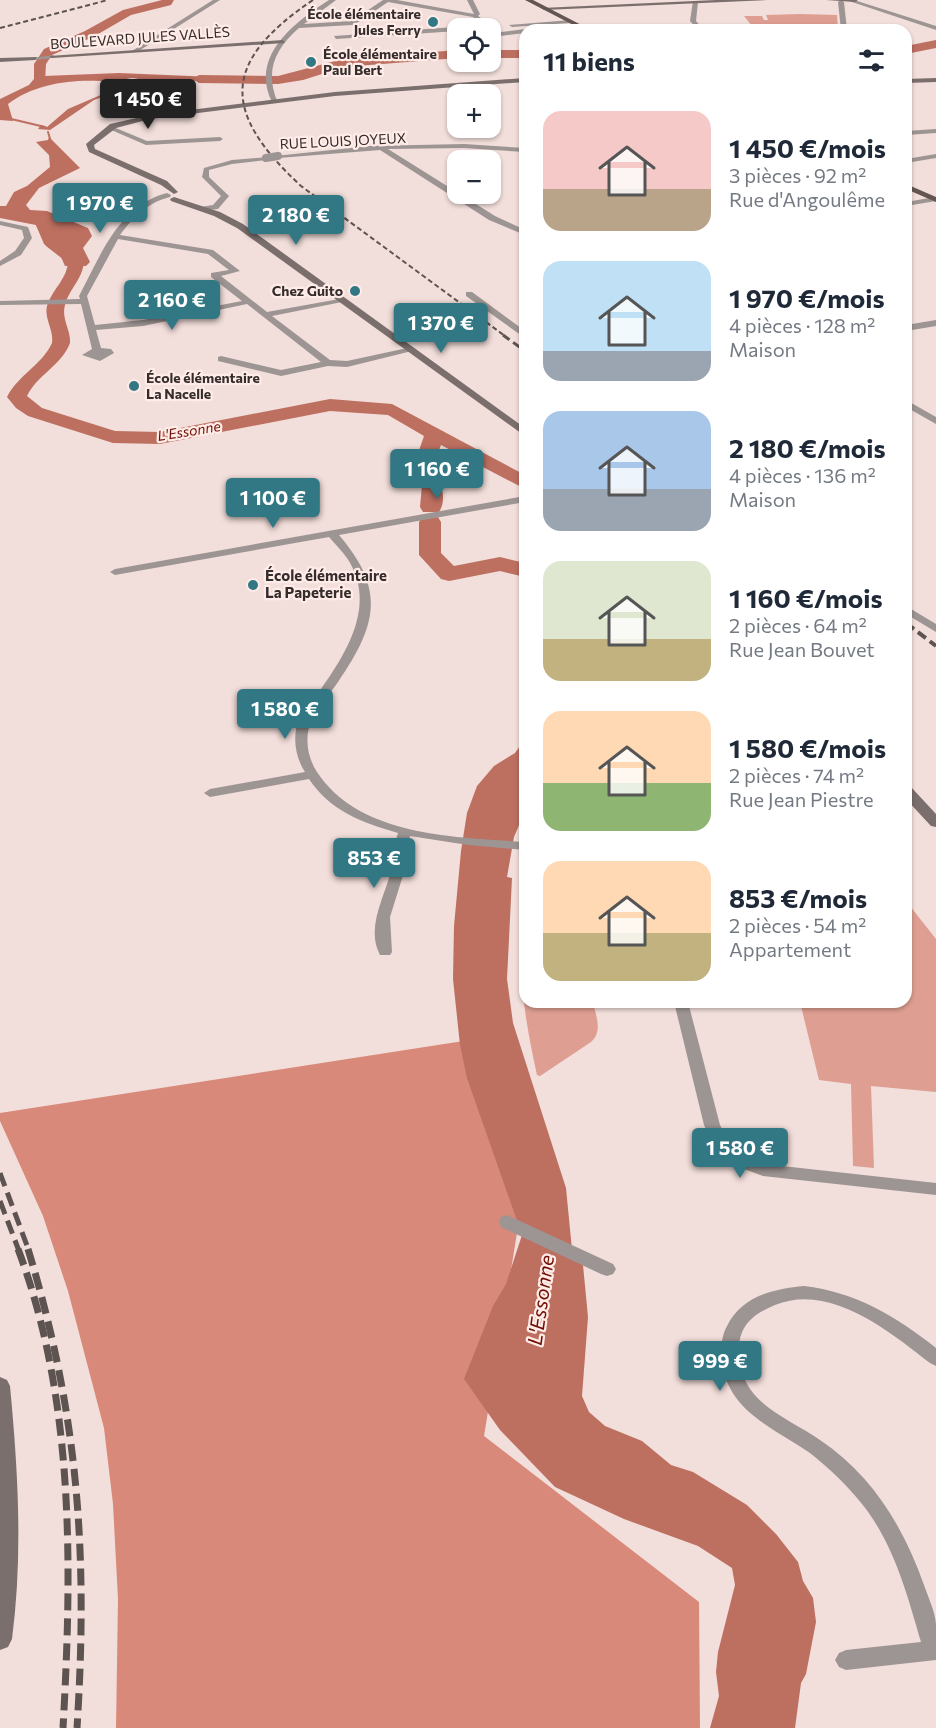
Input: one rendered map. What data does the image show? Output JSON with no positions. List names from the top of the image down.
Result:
{
  "streets": {
    "street": ["BOULEVARD JULES VALLÈS", "RUE LOUIS JOYEUX"]
  },
  "water": ["L'Essonne"],
  "places": [
    "École élémentaire Jules Ferry",
    "École élémentaire Paul Bert",
    "Chez Guito",
    "École élémentaire La Nacelle",
    "École élémentaire La Papeterie"
  ],
  "page": {
    "map_buttons": ["+", "−"],
    "heading": "11 biens",
    "price": [
      "1 450 €",
      "1 970 €",
      "2 180 €",
      "2 160 €",
      "1 370 €",
      "1 160 €",
      "1 100 €",
      "1 580 €",
      "853 €",
      "1 580 €",
      "999 €"
    ],
    "list": [
      {
        "name": "1 450 €/mois",
        "note": "3 pièces · 92 m² · Rue d'Angoulême"
      },
      {
        "name": "1 970 €/mois",
        "note": "4 pièces · 128 m² · Maison"
      },
      {
        "name": "2 180 €/mois",
        "note": "4 pièces · 136 m² · Maison"
      },
      {
        "name": "1 160 €/mois",
        "note": "2 pièces · 64 m² · Rue Jean Bouvet"
      },
      {
        "name": "1 580 €/mois",
        "note": "2 pièces · 74 m² · Rue Jean Piestre"
      },
      {
        "name": "853 €/mois",
        "note": "2 pièces · 54 m² · Appartement"
      }
    ]
  }
}
